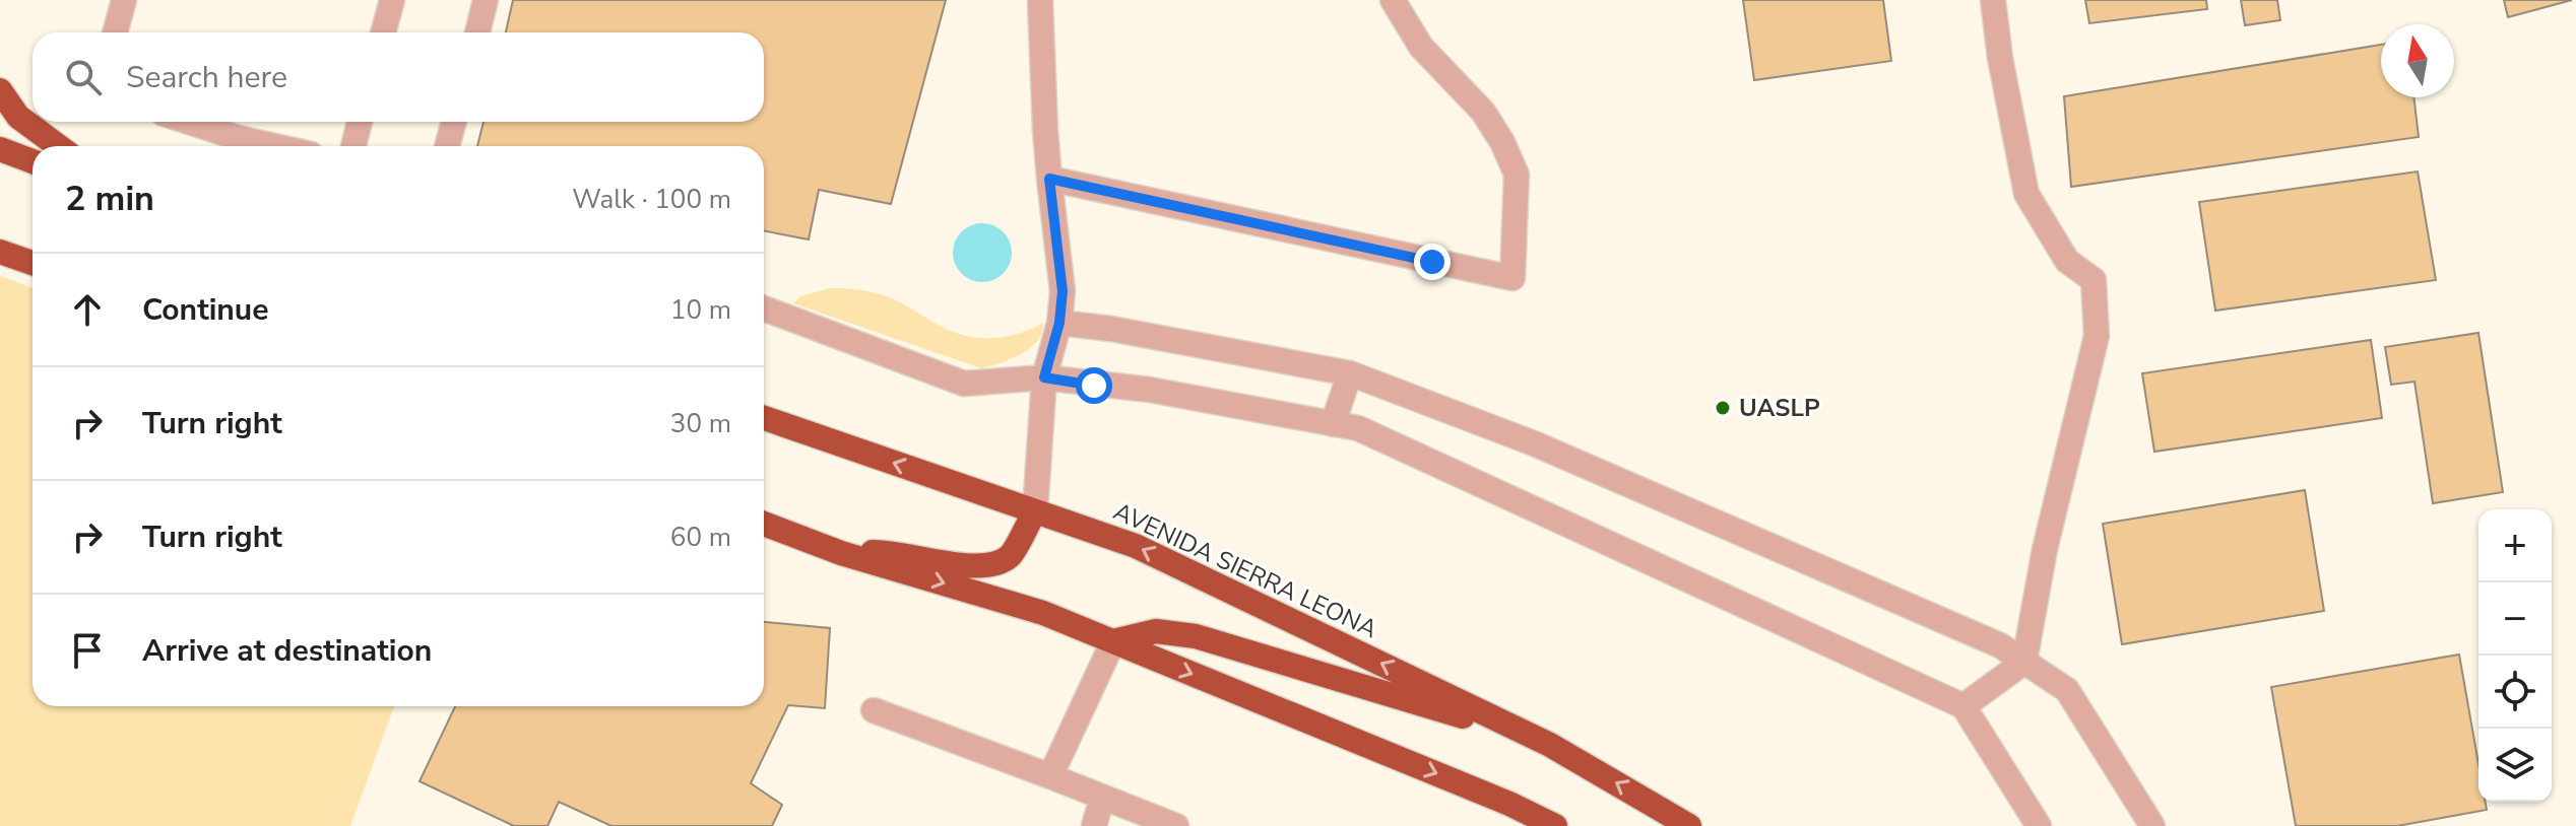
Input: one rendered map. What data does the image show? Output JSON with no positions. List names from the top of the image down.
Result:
{
  "streets": {
    "highway": ["AVENIDA SIERRA LEONA"]
  },
  "places": ["UASLP"],
  "north": "top",
  "page": {
    "search": "Search here",
    "heading": ["2 min", "Walk · 100 m"],
    "list": [
      ["Continue", "10 m"],
      ["Turn right", "30 m"],
      ["Turn right", "60 m"],
      "Arrive at destination"
    ],
    "map_buttons": ["+", "−"]
  }
}
